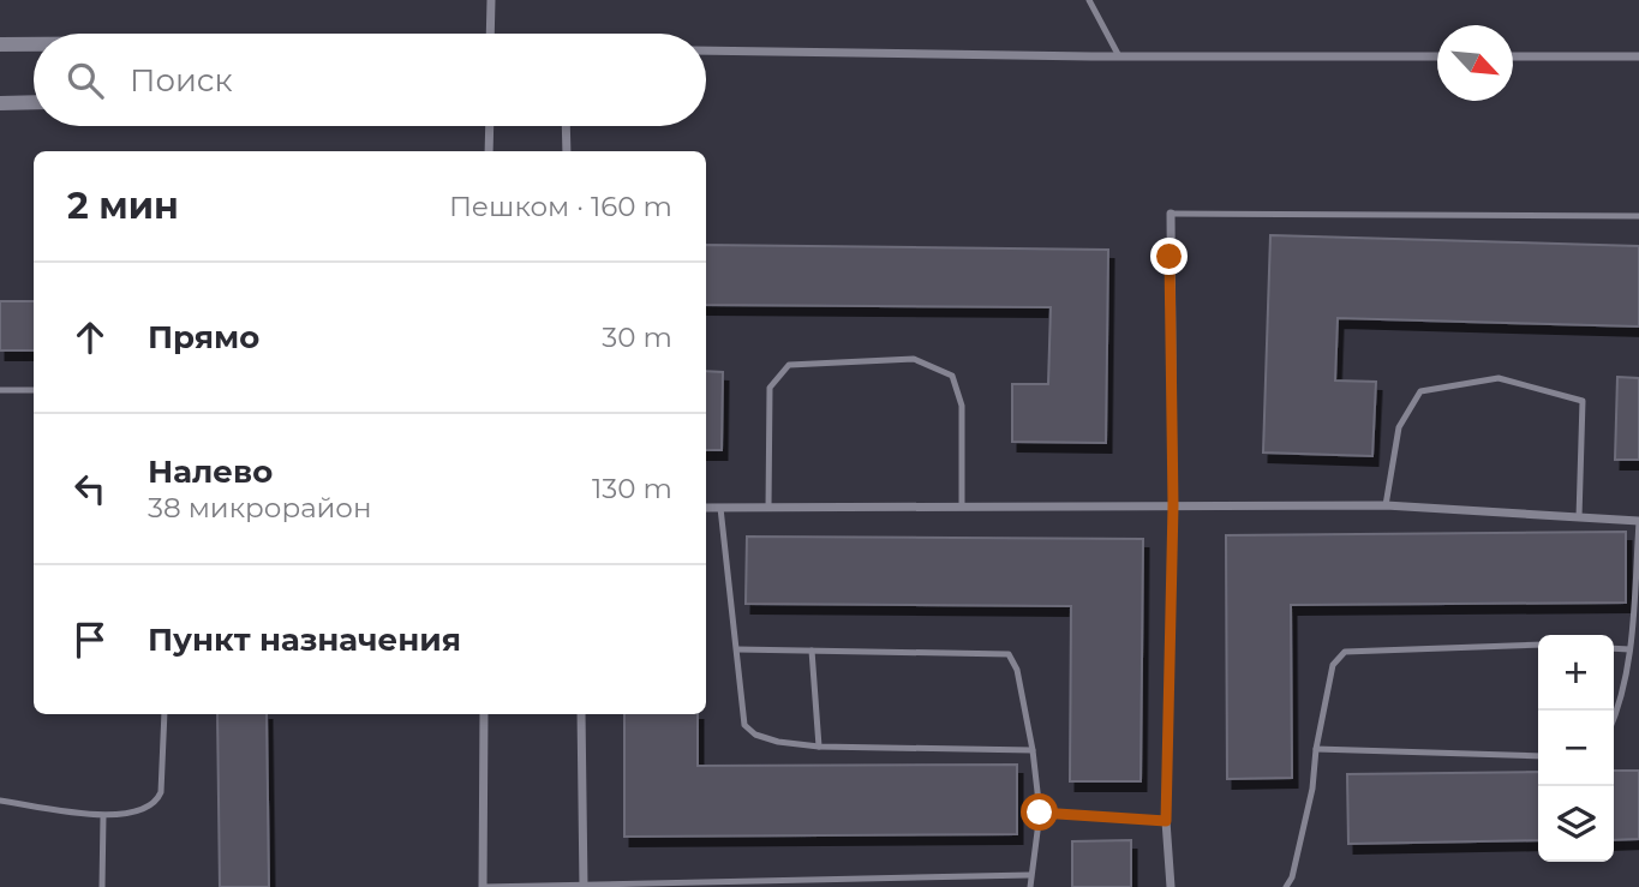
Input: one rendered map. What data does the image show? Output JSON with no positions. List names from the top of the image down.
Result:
{
  "north": "bottom right",
  "page": {
    "search": "Поиск",
    "heading": ["2 мин", "Пешком · 160 m"],
    "list": [
      ["Прямо", "30 m"],
      ["Налево", "38 микрорайон", "130 m"],
      "Пункт назначения"
    ],
    "map_buttons": ["+", "−"]
  }
}
